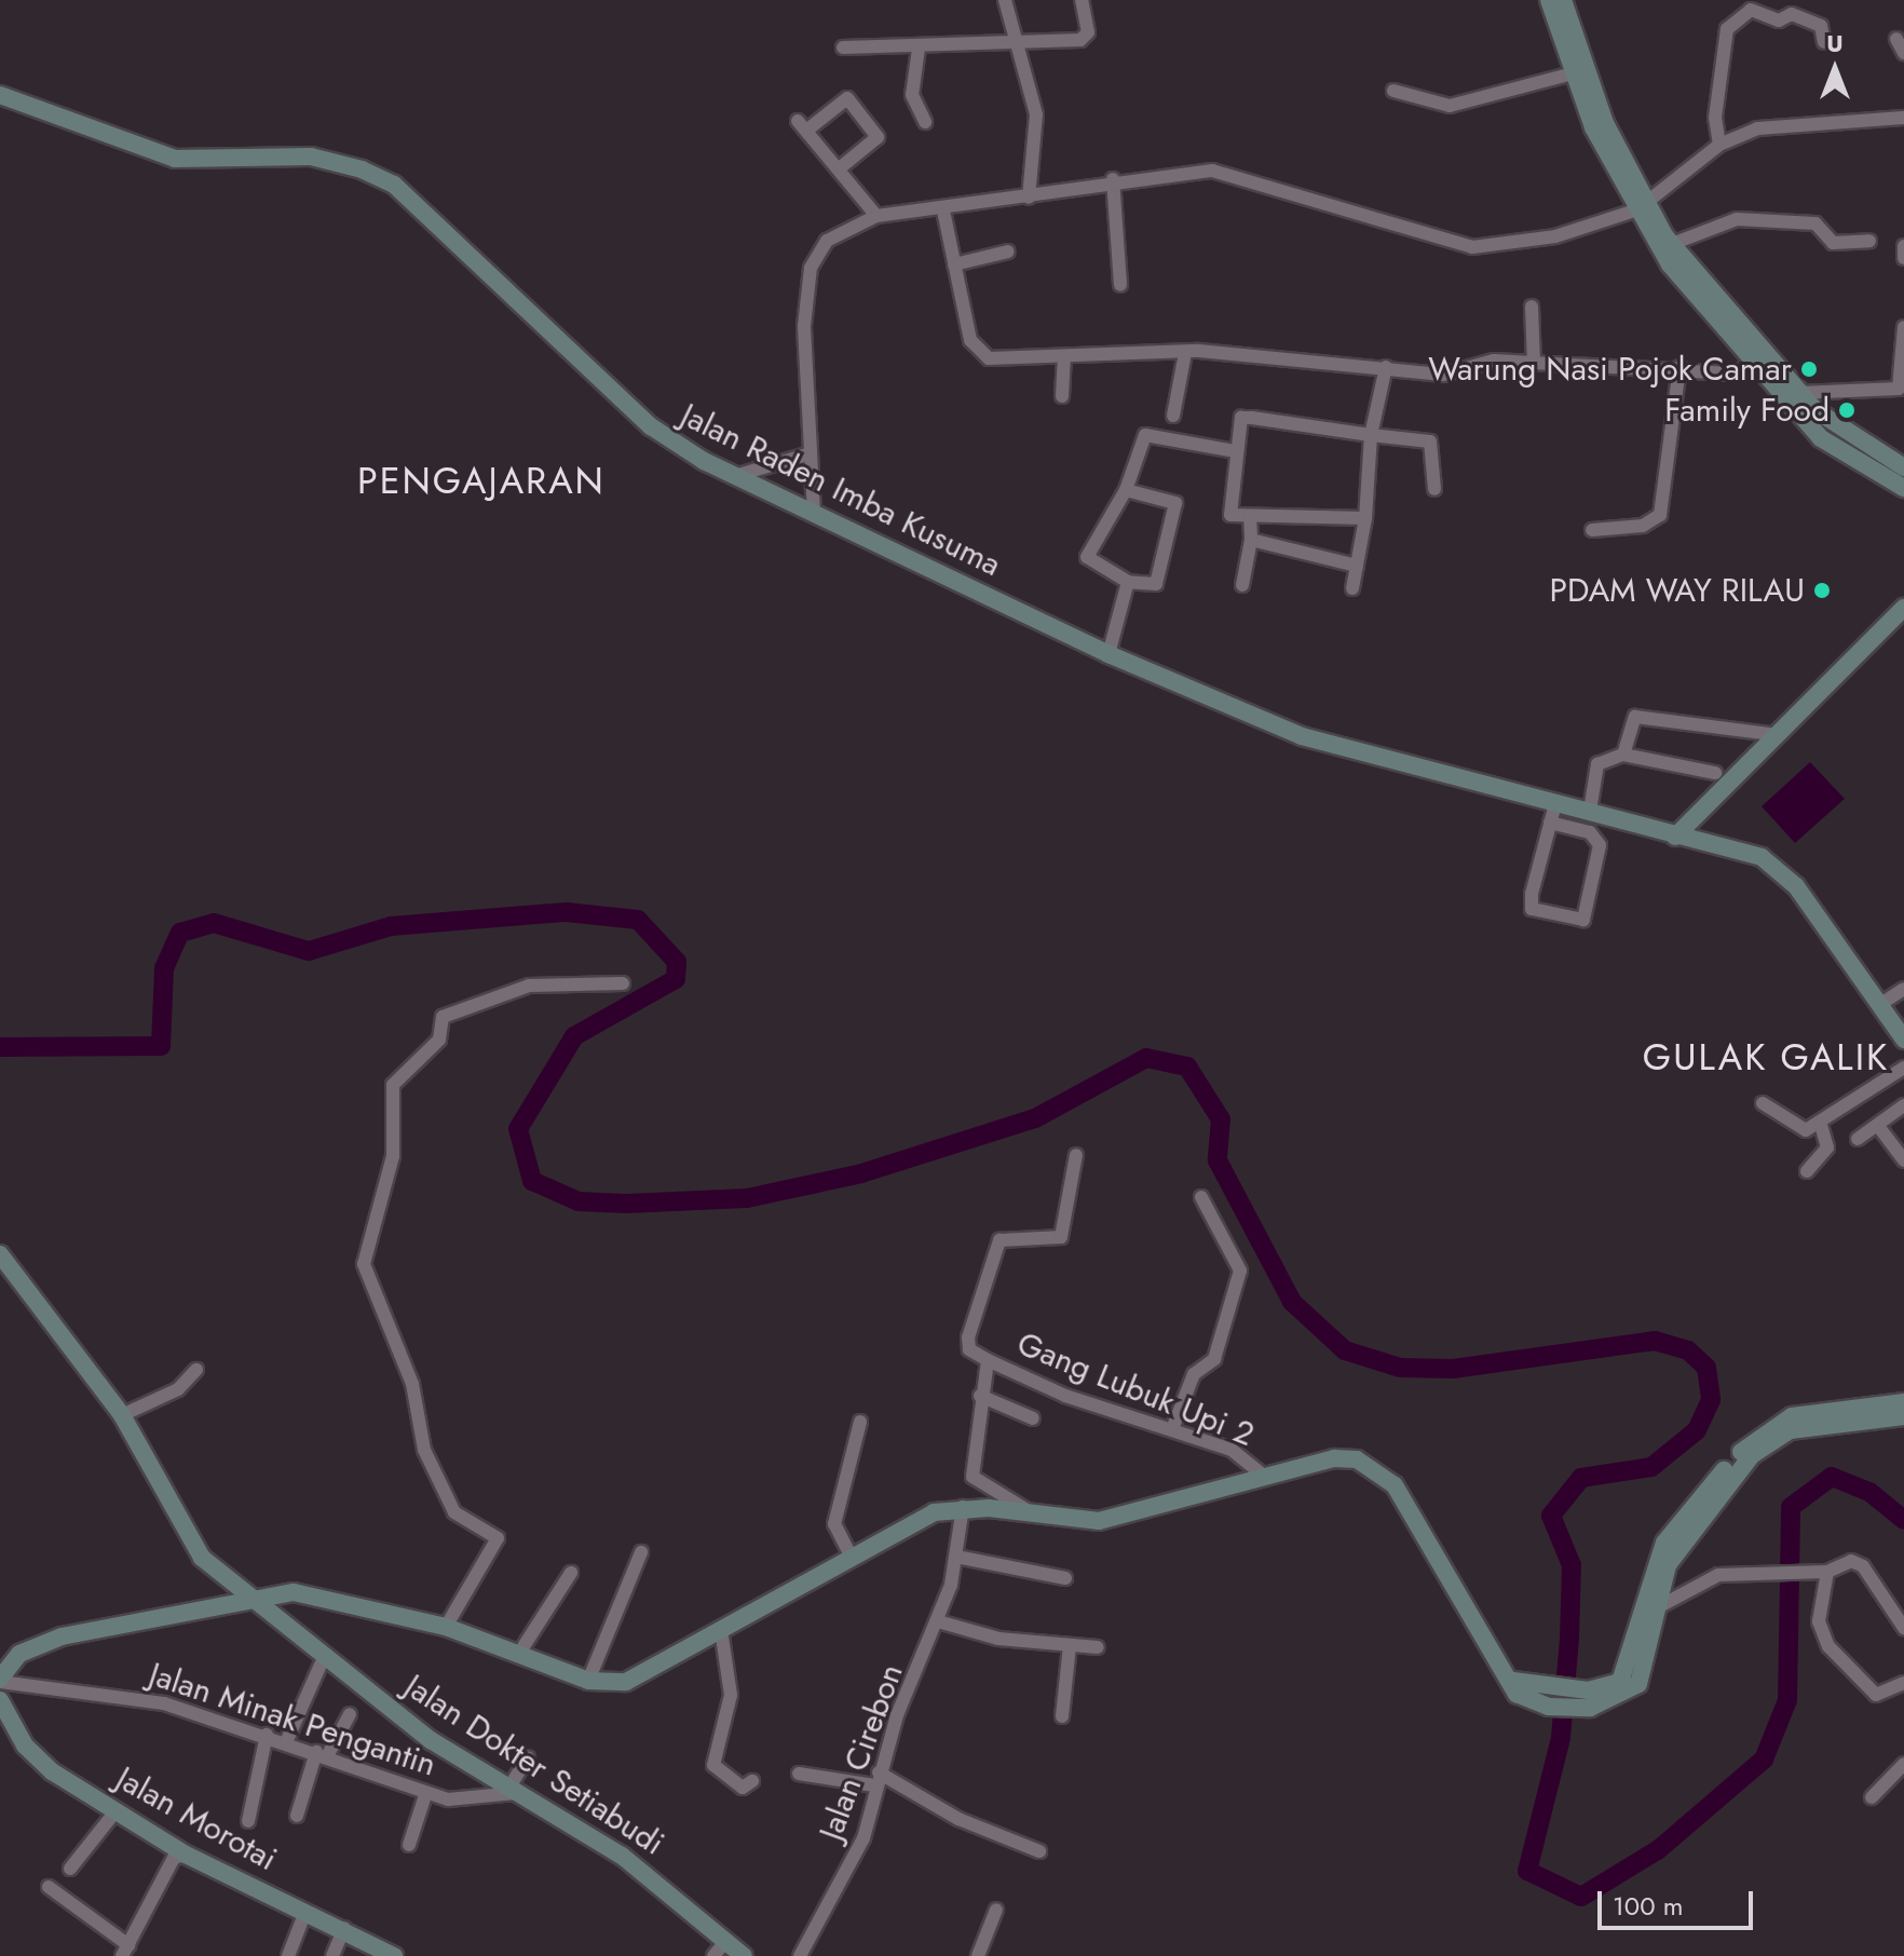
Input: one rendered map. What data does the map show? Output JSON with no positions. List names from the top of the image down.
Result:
{
  "streets": {
    "street": [
      "Jalan Raden Imba Kusuma",
      "Gang Lubuk Upi 2",
      "Jalan Minak Pengantin",
      "Jalan Cirebon",
      "Jalan Dokter Setiabudi",
      "Jalan Morotai"
    ]
  },
  "crossings": [
    ["Jalan Minak Pengantin", "Jalan Dokter Setiabudi"]
  ],
  "districts": ["PENGAJARAN", "GULAK GALIK"],
  "places": ["Warung Nasi Pojok Camar", "Family Food", "PDAM WAY RILAU"],
  "scale_bar": "100 m",
  "north": "top"
}
